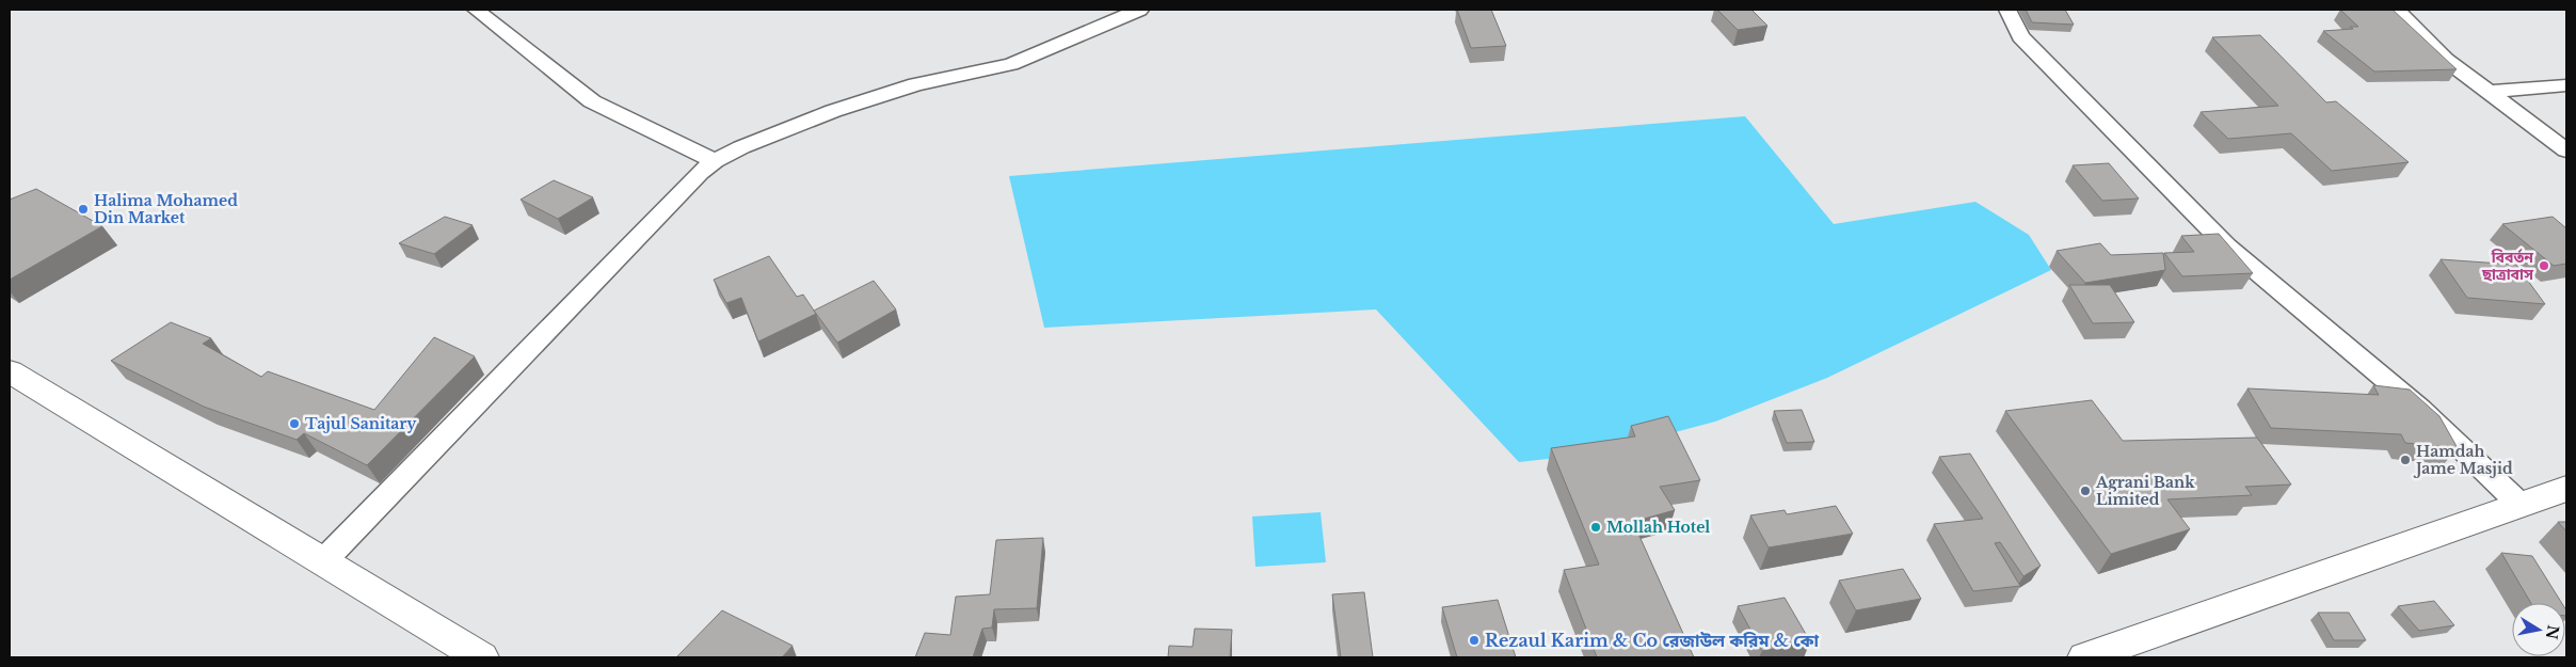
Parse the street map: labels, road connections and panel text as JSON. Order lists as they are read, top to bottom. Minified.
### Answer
{"places":["Halima Mohamed Din Market","বিবর্তন ছাত্রাবাস","Tajul Sanitary","Hamdah Jame Masjid","Agrani Bank Limited","Mollah Hotel","Rezaul Karim & Co রেজাউল করিম & কো"],"north":"right"}
